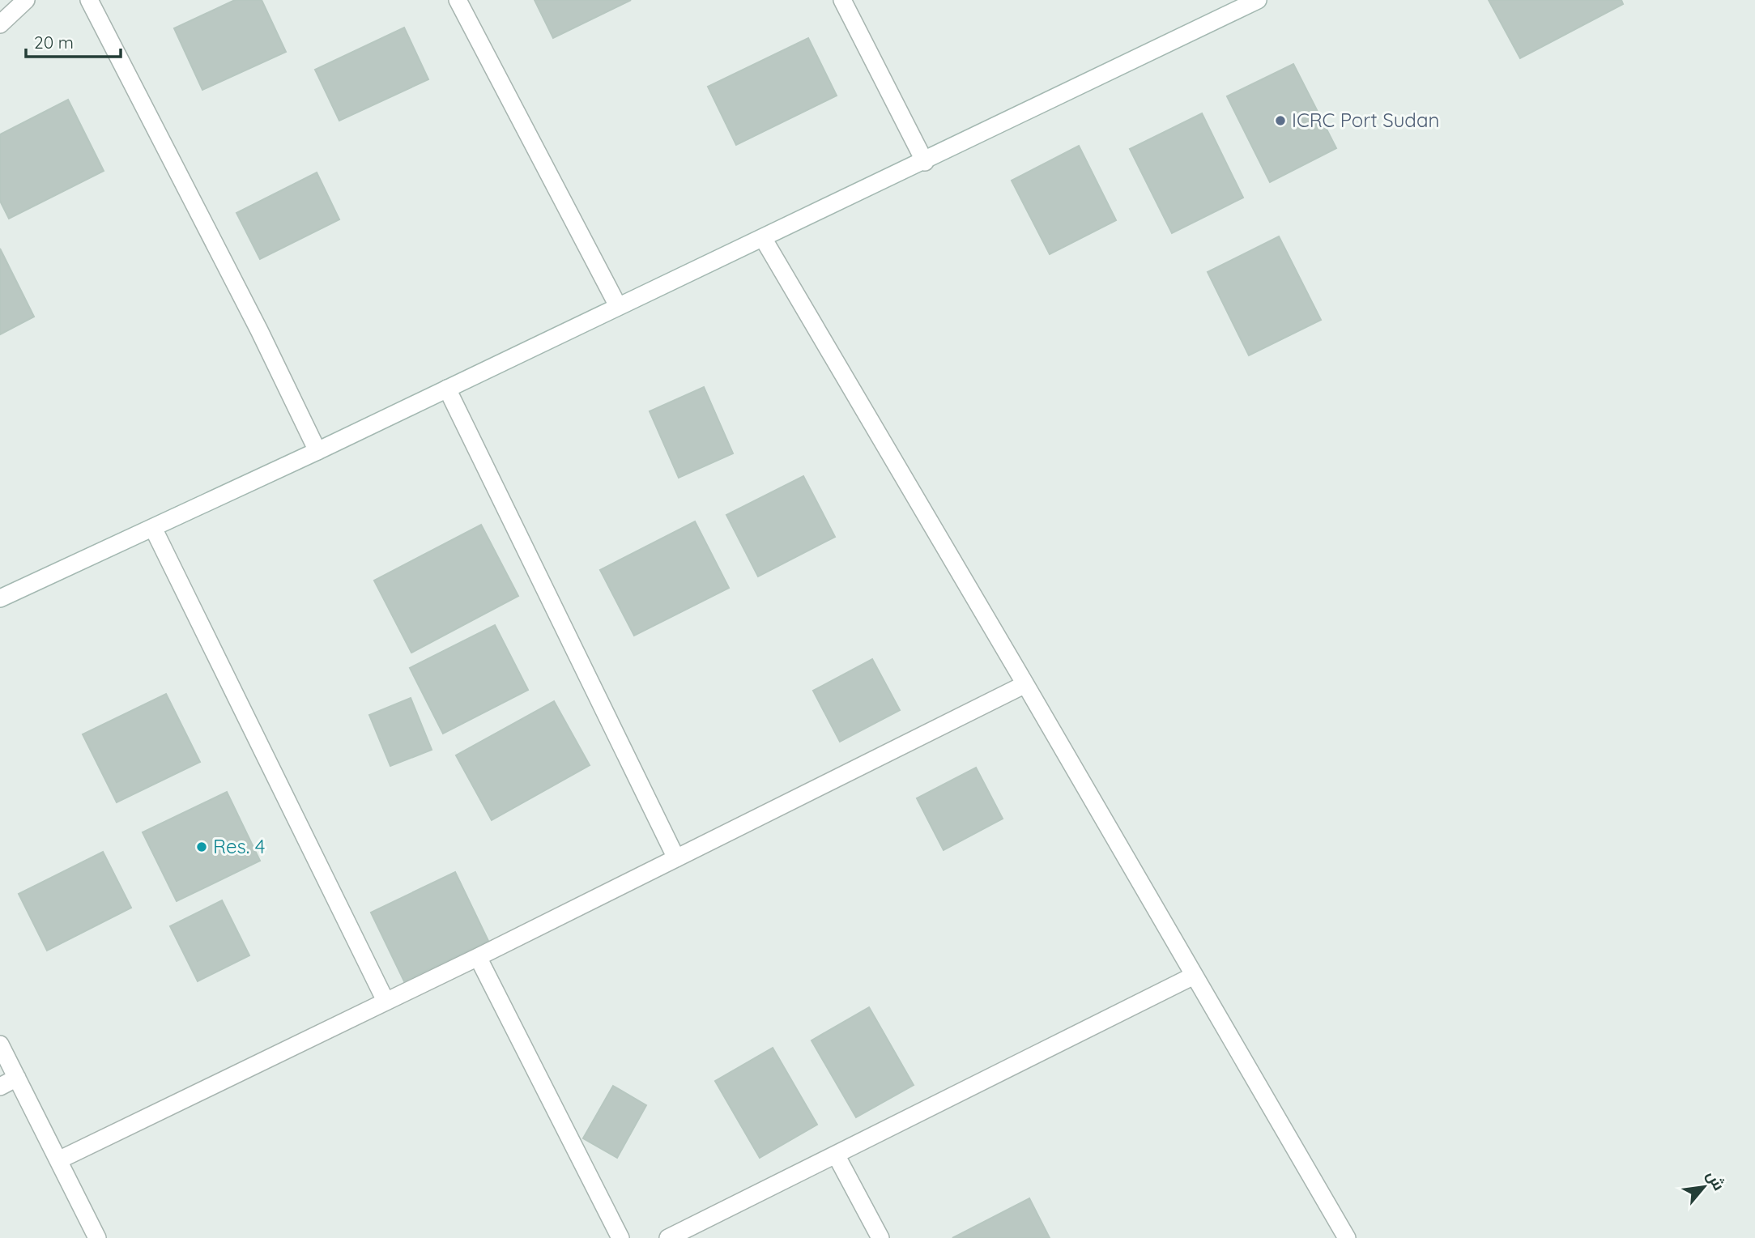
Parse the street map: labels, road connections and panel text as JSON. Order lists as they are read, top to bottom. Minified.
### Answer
{"places":["ICRC Port Sudan","Res. 4"],"scale_bar":"20 m","north":"top right"}
